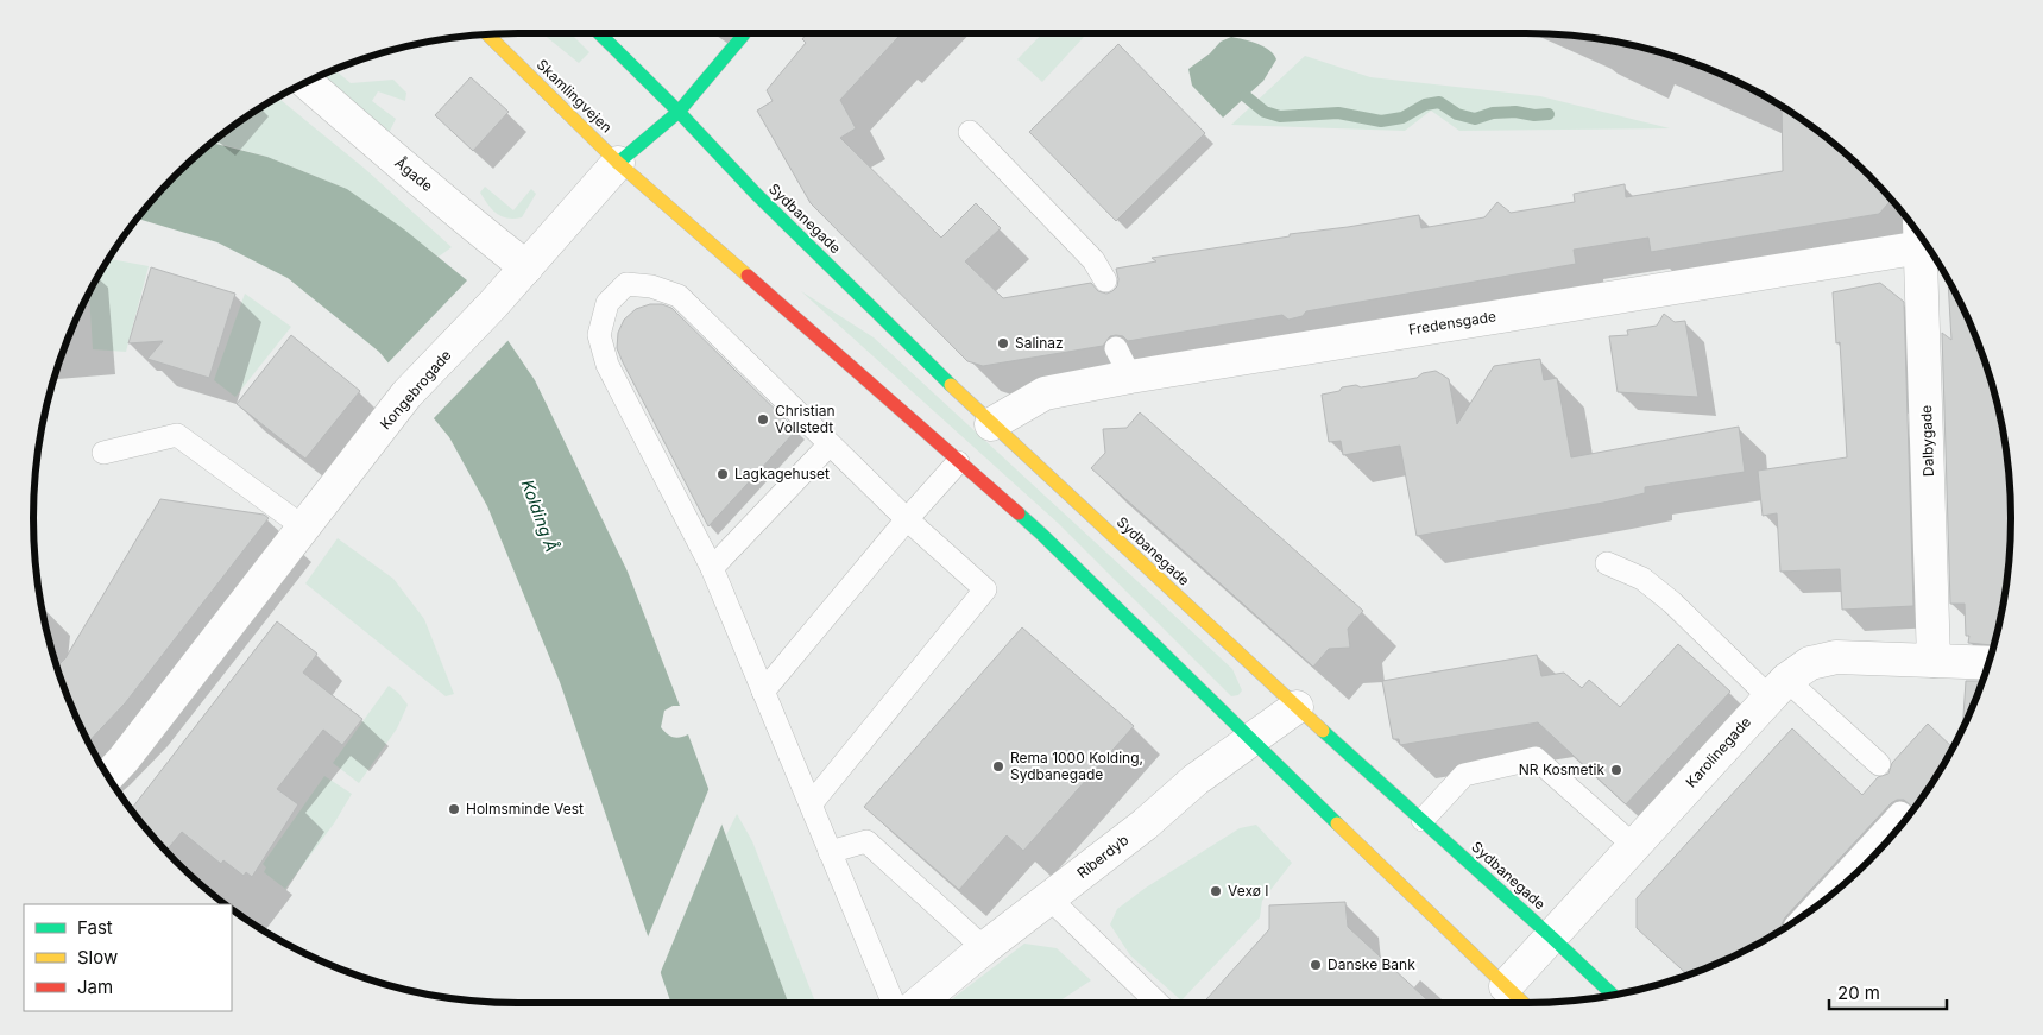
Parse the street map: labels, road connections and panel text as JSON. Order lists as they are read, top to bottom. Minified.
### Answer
{"streets":{"main road":["Skamlingvejen","Sydbanegade","Kongebrogade"],"street":["Ågade","Fredensgade","Dalbygade","Karolinegade","Riberdyb"]},"crossings":[["Skamlingvejen","Kongebrogade"],["Ågade","Kongebrogade"],["Sydbanegade","Fredensgade"],["Sydbanegade","Kongebrogade"],["Sydbanegade","Karolinegade"],["Sydbanegade","Riberdyb"],["Dalbygade","Karolinegade"]],"water":["Kolding Å"],"places":["Salinaz","Christian Vollstedt","Lagkagehuset","Rema 1000 Kolding, Sydbanegade","NR Kosmetik","Holmsminde Vest","Vexø I","Danske Bank"],"legend":["Fast","Slow","Jam"],"scale_bar":"20 m"}
